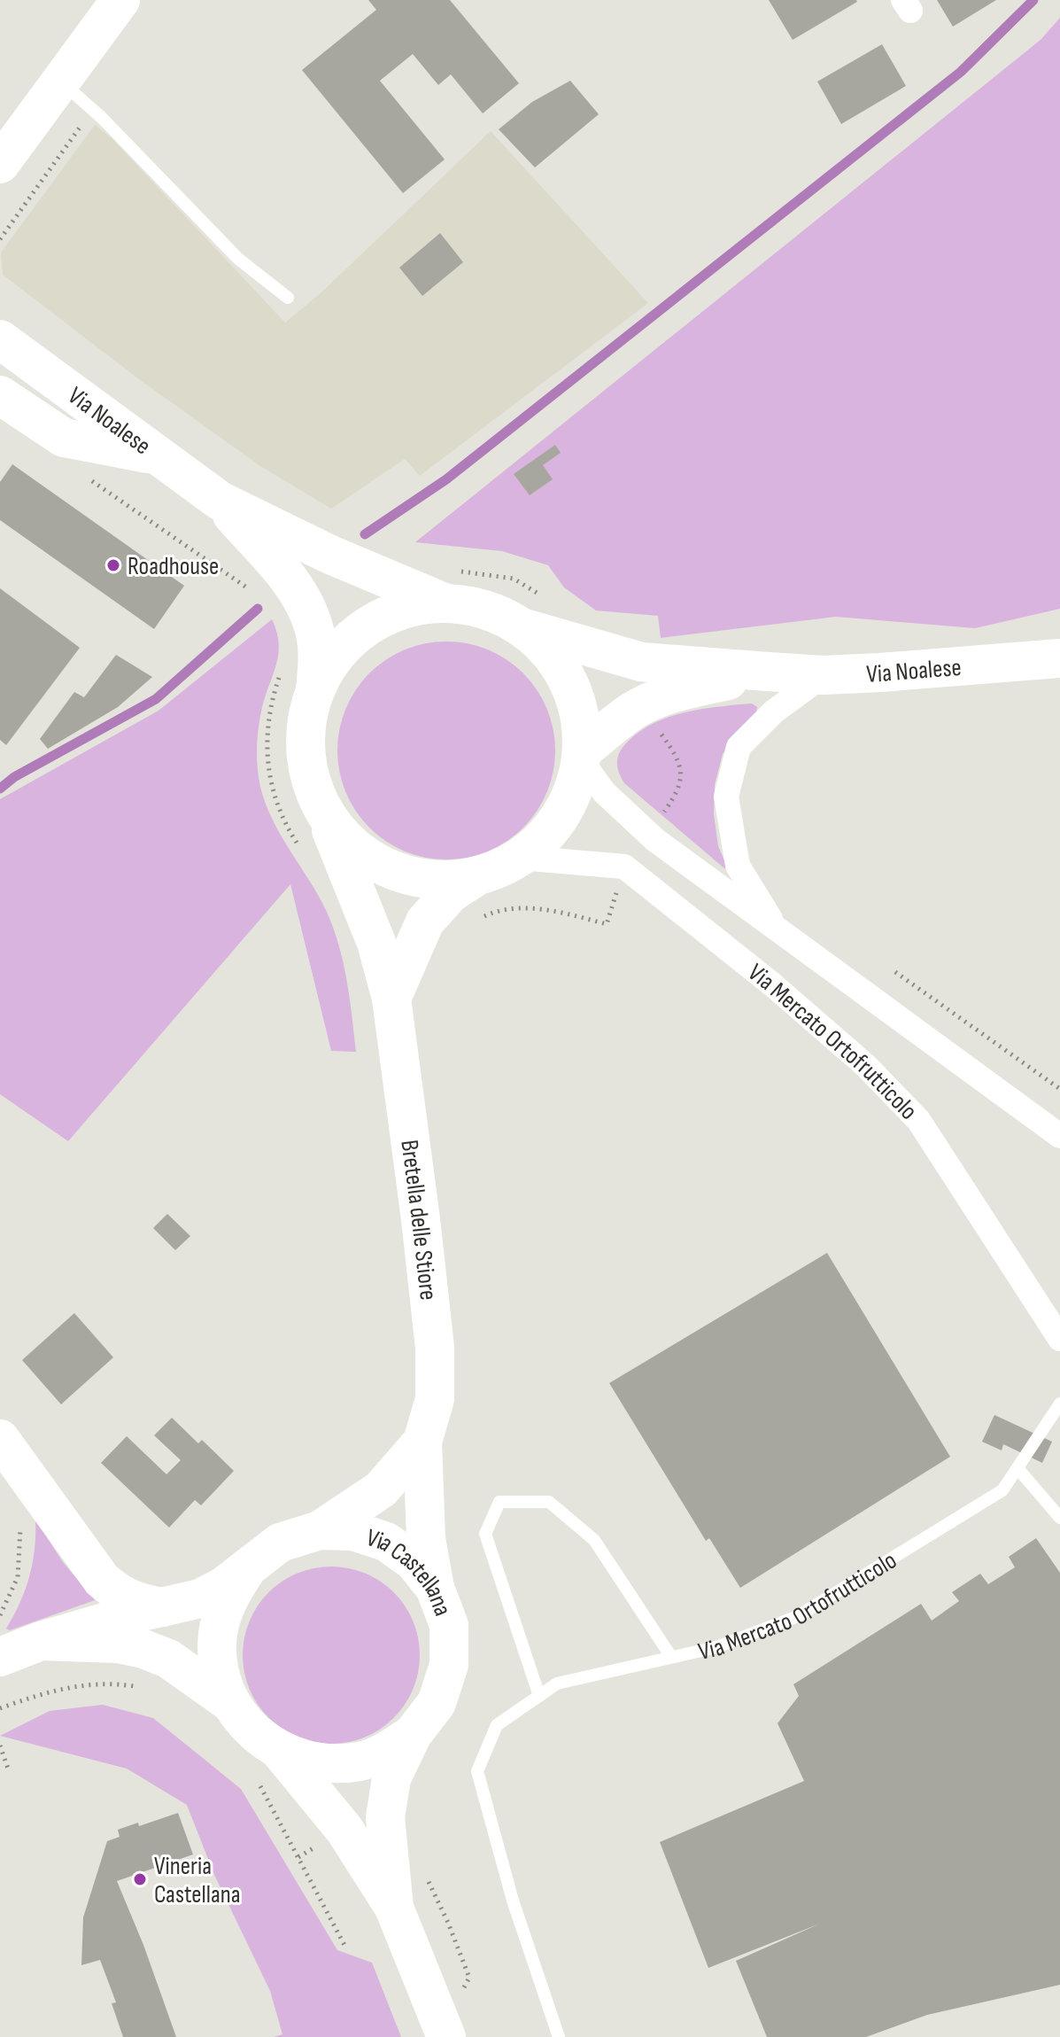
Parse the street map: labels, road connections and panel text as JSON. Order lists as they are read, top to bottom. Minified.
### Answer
{"streets":{"main road":["Via Noalese","Bretella delle Stiore","Via Castellana"],"street":["Via Mercato Ortofrutticolo"]},"crossings":[["Via Noalese","Via Mercato Ortofrutticolo"],["Via Noalese","Bretella delle Stiore"],["Bretella delle Stiore","Via Castellana"]],"places":["Roadhouse","Vineria Castellana"]}
